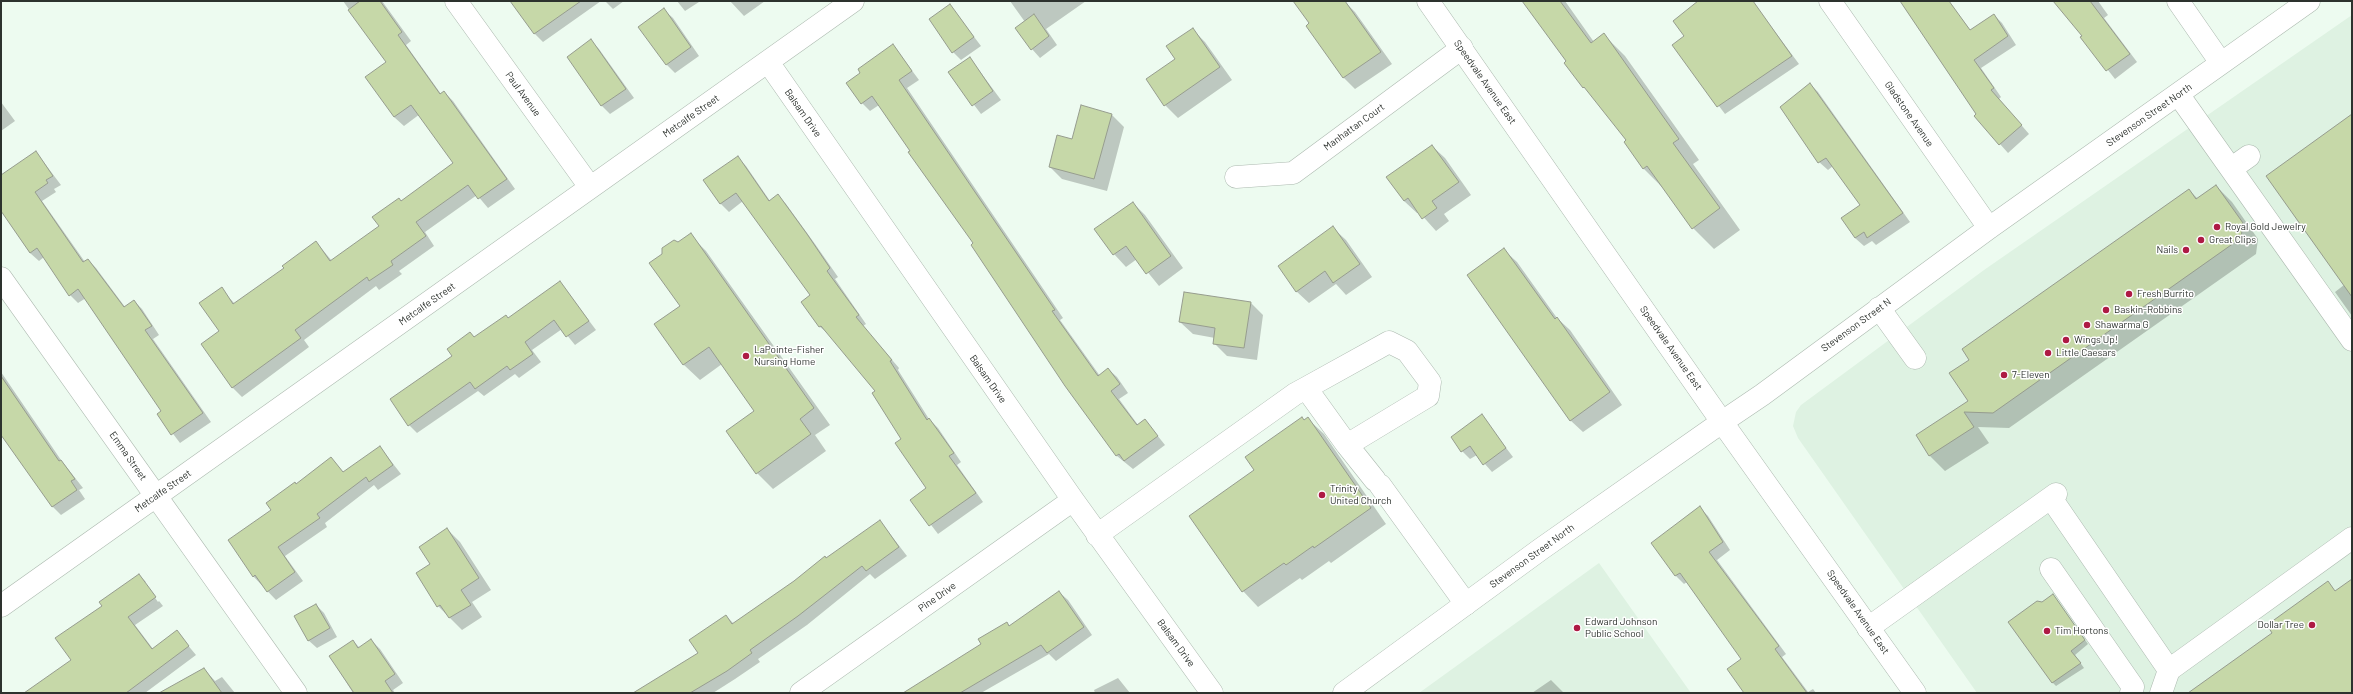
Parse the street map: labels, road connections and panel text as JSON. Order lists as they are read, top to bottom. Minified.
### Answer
{"streets":{"street":["Speedvale Avenue East","Paul Avenue","Balsam Drive","Gladstone Avenue","Stevenson Street North","Metcalfe Street","Manhattan Court","Stevenson Street N","Emma Street","Pine Drive"]},"crossings":[["Speedvale Avenue East","Stevenson Street North"],["Speedvale Avenue East","Manhattan Court"],["Speedvale Avenue East","Stevenson Street N"],["Paul Avenue","Metcalfe Street"],["Balsam Drive","Metcalfe Street"],["Balsam Drive","Pine Drive"],["Gladstone Avenue","Stevenson Street North"],["Gladstone Avenue","Stevenson Street N"],["Stevenson Street North","Stevenson Street N"],["Metcalfe Street","Emma Street"]],"places":["Royal Gold Jewelry","Great Clips","Nails","Fresh Burrito","Baskin-Robbins","Shawarma G","Wings Up!","Little Caesars","LaPointe-Fisher Nursing Home","7-Eleven","Trinity United Church","Dollar Tree","Edward Johnson Public School","Tim Hortons"]}
